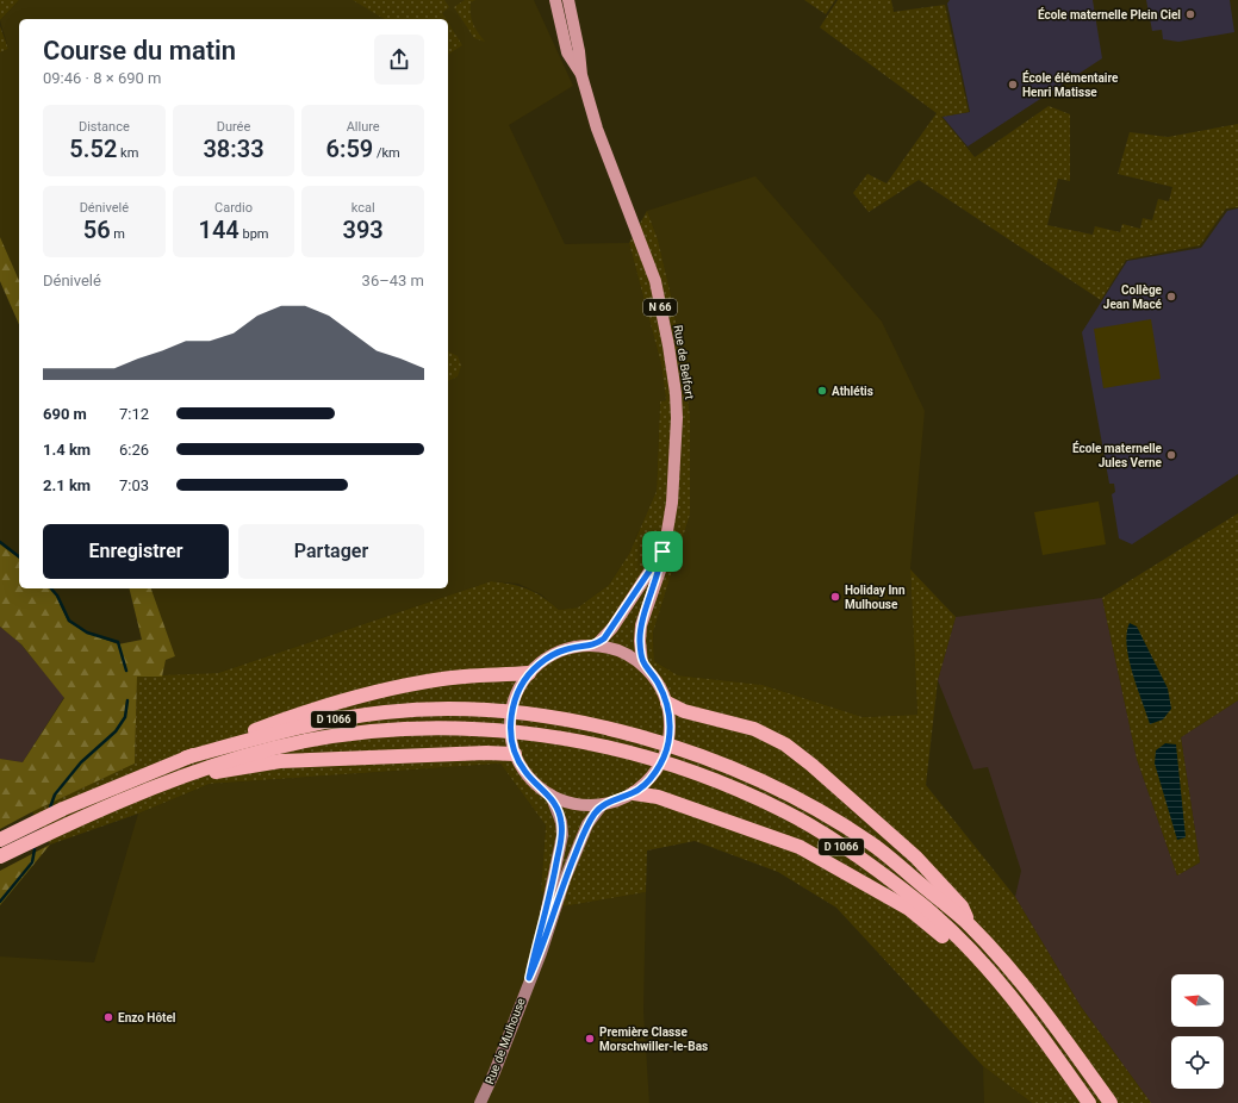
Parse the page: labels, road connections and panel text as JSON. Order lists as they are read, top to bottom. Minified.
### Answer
{"streets":{"highway":["D 1066"],"main road":["N 66","Rue de Belfort","Rue de Mulhouse"]},"crossings":[["Rue de Belfort","Rue de Mulhouse"]],"places":["École maternelle Plein Ciel","École élémentaire Henri Matisse","Collège Jean Macé","Athlétis","École maternelle Jules Verne","Holiday Inn Mulhouse","Enzo Hôtel","Première Classe Morschwiller-le-Bas"],"north":"left","page":{"heading":["Course du matin","09:46 · 8 × 690 m"],"stats":[["Distance","5.52 km"],["Durée","38:33"],["Allure","6:59 /km"],["Dénivelé","56 m"],["Cardio","144 bpm"],["kcal","393"]],"chart":["Dénivelé","36–43 m"],"list":[{"name":"690 m","note":"7:12"},{"name":"1.4 km","note":"6:26"},{"name":"2.1 km","note":"7:03"}],"buttons":["Enregistrer","Partager"]}}
